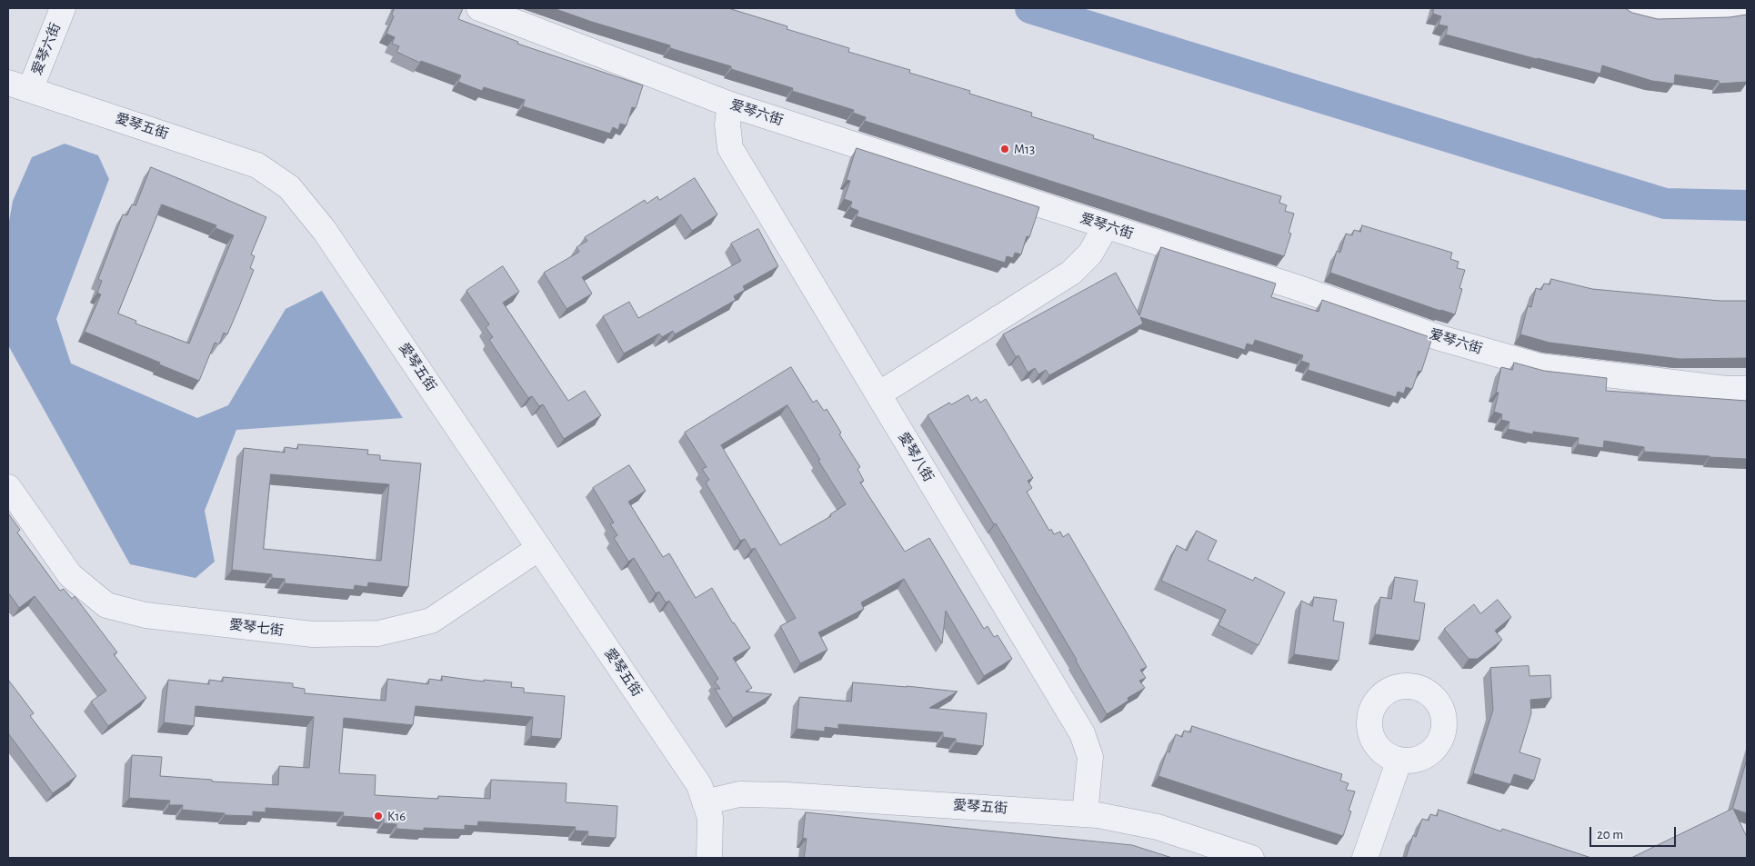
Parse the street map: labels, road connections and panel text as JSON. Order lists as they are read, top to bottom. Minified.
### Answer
{"streets":{"street":["爱琴六街","愛琴五街","愛琴八街","愛琴七街"]},"crossings":[["爱琴六街","愛琴五街"],["爱琴六街","愛琴八街"],["愛琴五街","愛琴八街"],["愛琴五街","愛琴七街"]],"places":["M13","K16"],"scale_bar":"20 m"}
